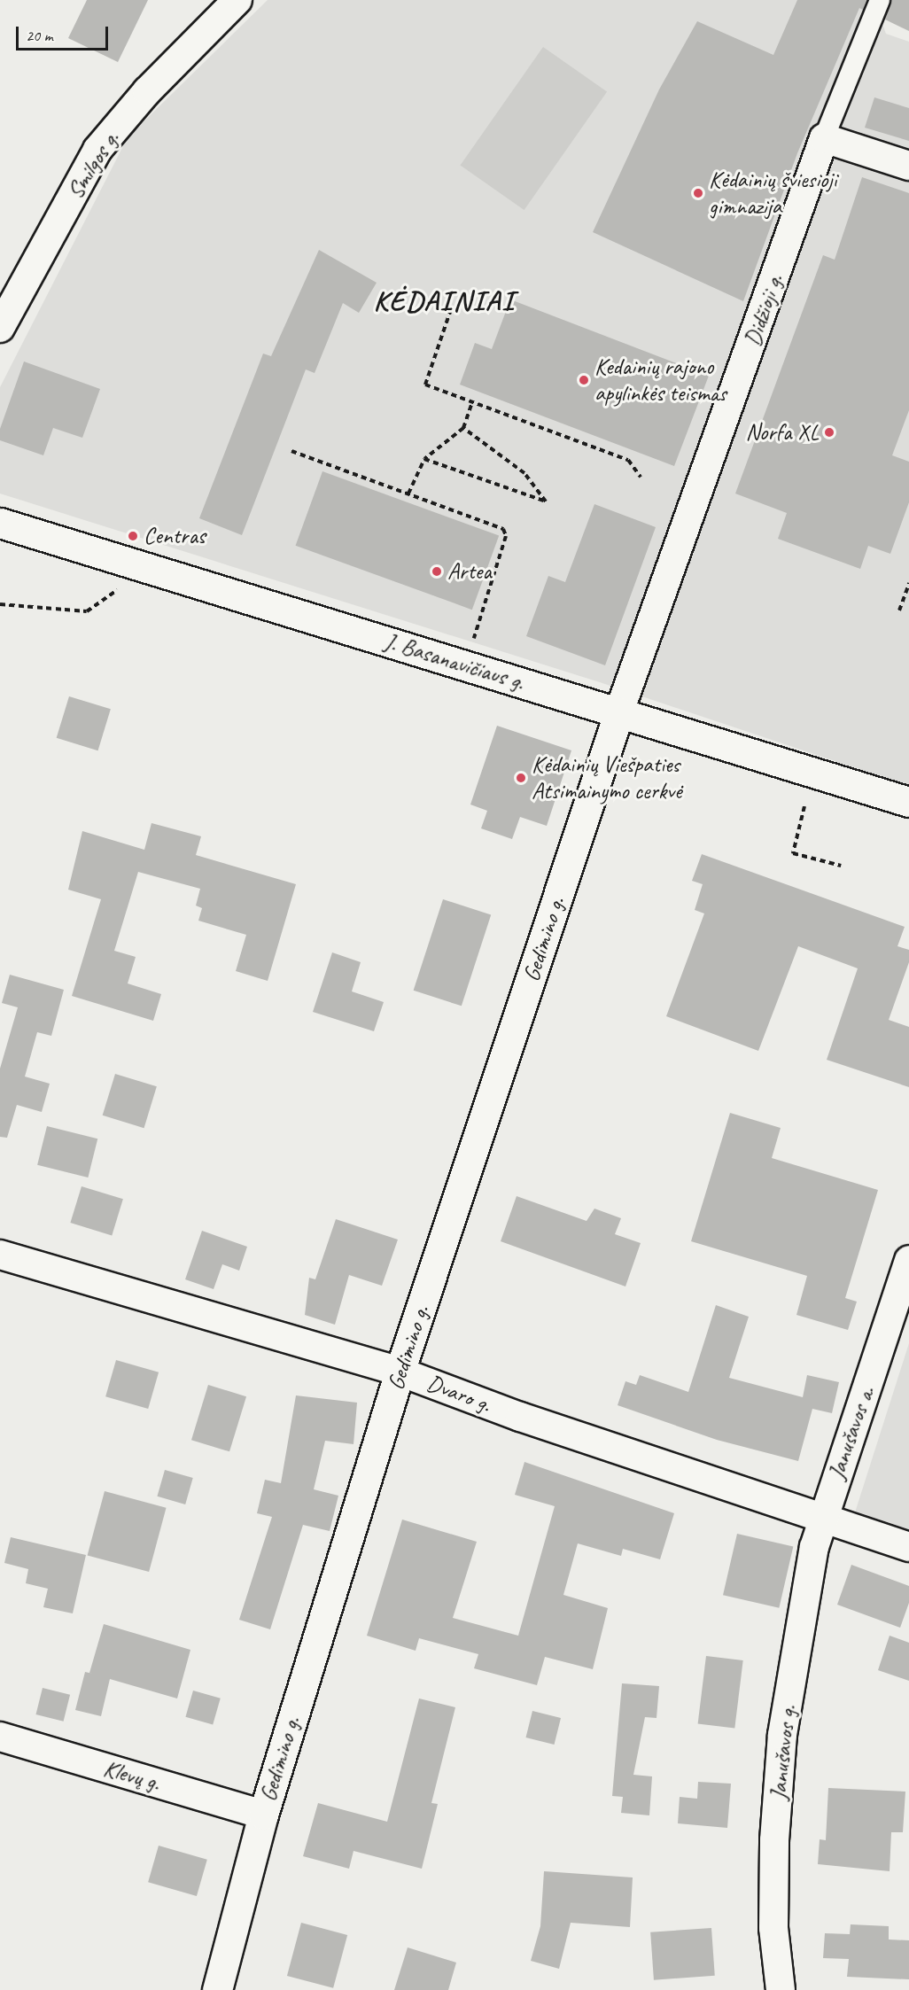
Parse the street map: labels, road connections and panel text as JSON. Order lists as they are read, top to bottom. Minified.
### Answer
{"streets":{"main road":["J. Basanavičiaus g.","Gedimino g."],"street":["Smilgos g.","Didžioji g.","Dvaro g.","Janušavos a.","Janušavos g.","Klevų g."]},"crossings":[["Didžioji g.","J. Basanavičiaus g."],["Didžioji g.","Gedimino g."],["J. Basanavičiaus g.","Gedimino g."],["Gedimino g.","Dvaro g."],["Gedimino g.","Klevų g."],["Dvaro g.","Janušavos a."],["Dvaro g.","Janušavos g."],["Janušavos a.","Janušavos g."]],"districts":["KĖDAINIAI"],"places":["Kėdainių šviesioji gimnazija","Kedainių rajono apylinkės teismas","Norfa XL","Centras","Artea","Kėdainių Viešpaties Atsimainymo cerkvė"],"scale_bar":"20 m"}
